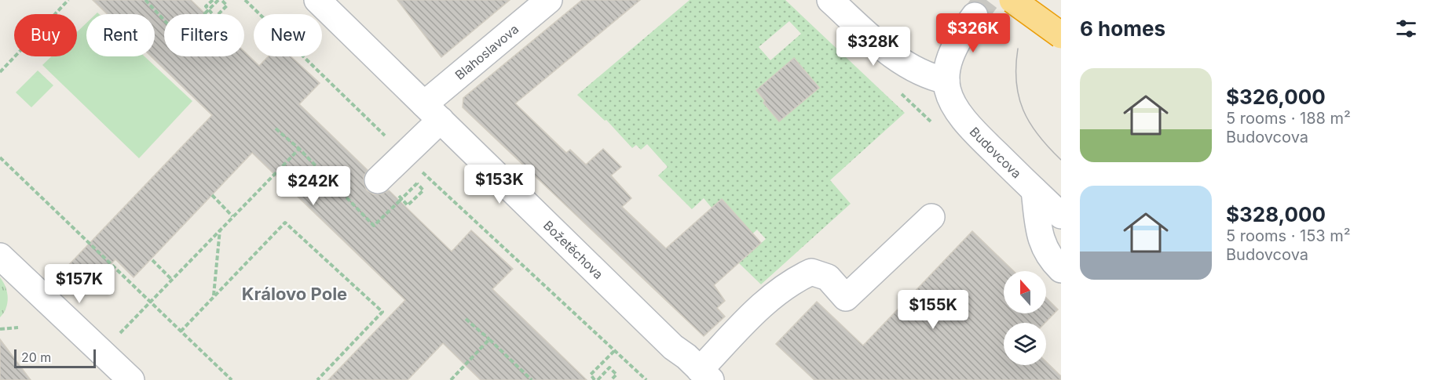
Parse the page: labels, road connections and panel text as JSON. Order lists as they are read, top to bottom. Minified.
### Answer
{"streets":{"street":["Blahoslavova","Budovcova","Božetěchova"]},"crossings":[["Blahoslavova","Božetěchova"]],"districts":["Královo Pole"],"scale_bar":"20 m","north":"top","page":{"heading":"6 homes","price":["$326K","$328K","$153K","$242K","$157K","$155K"],"chip":["Buy","Rent","Filters","New"],"list":[{"name":"$326,000","note":"5 rooms · 188 m² · Budovcova"},{"name":"$328,000","note":"5 rooms · 153 m² · Budovcova"}],"scale":"20 m"}}
